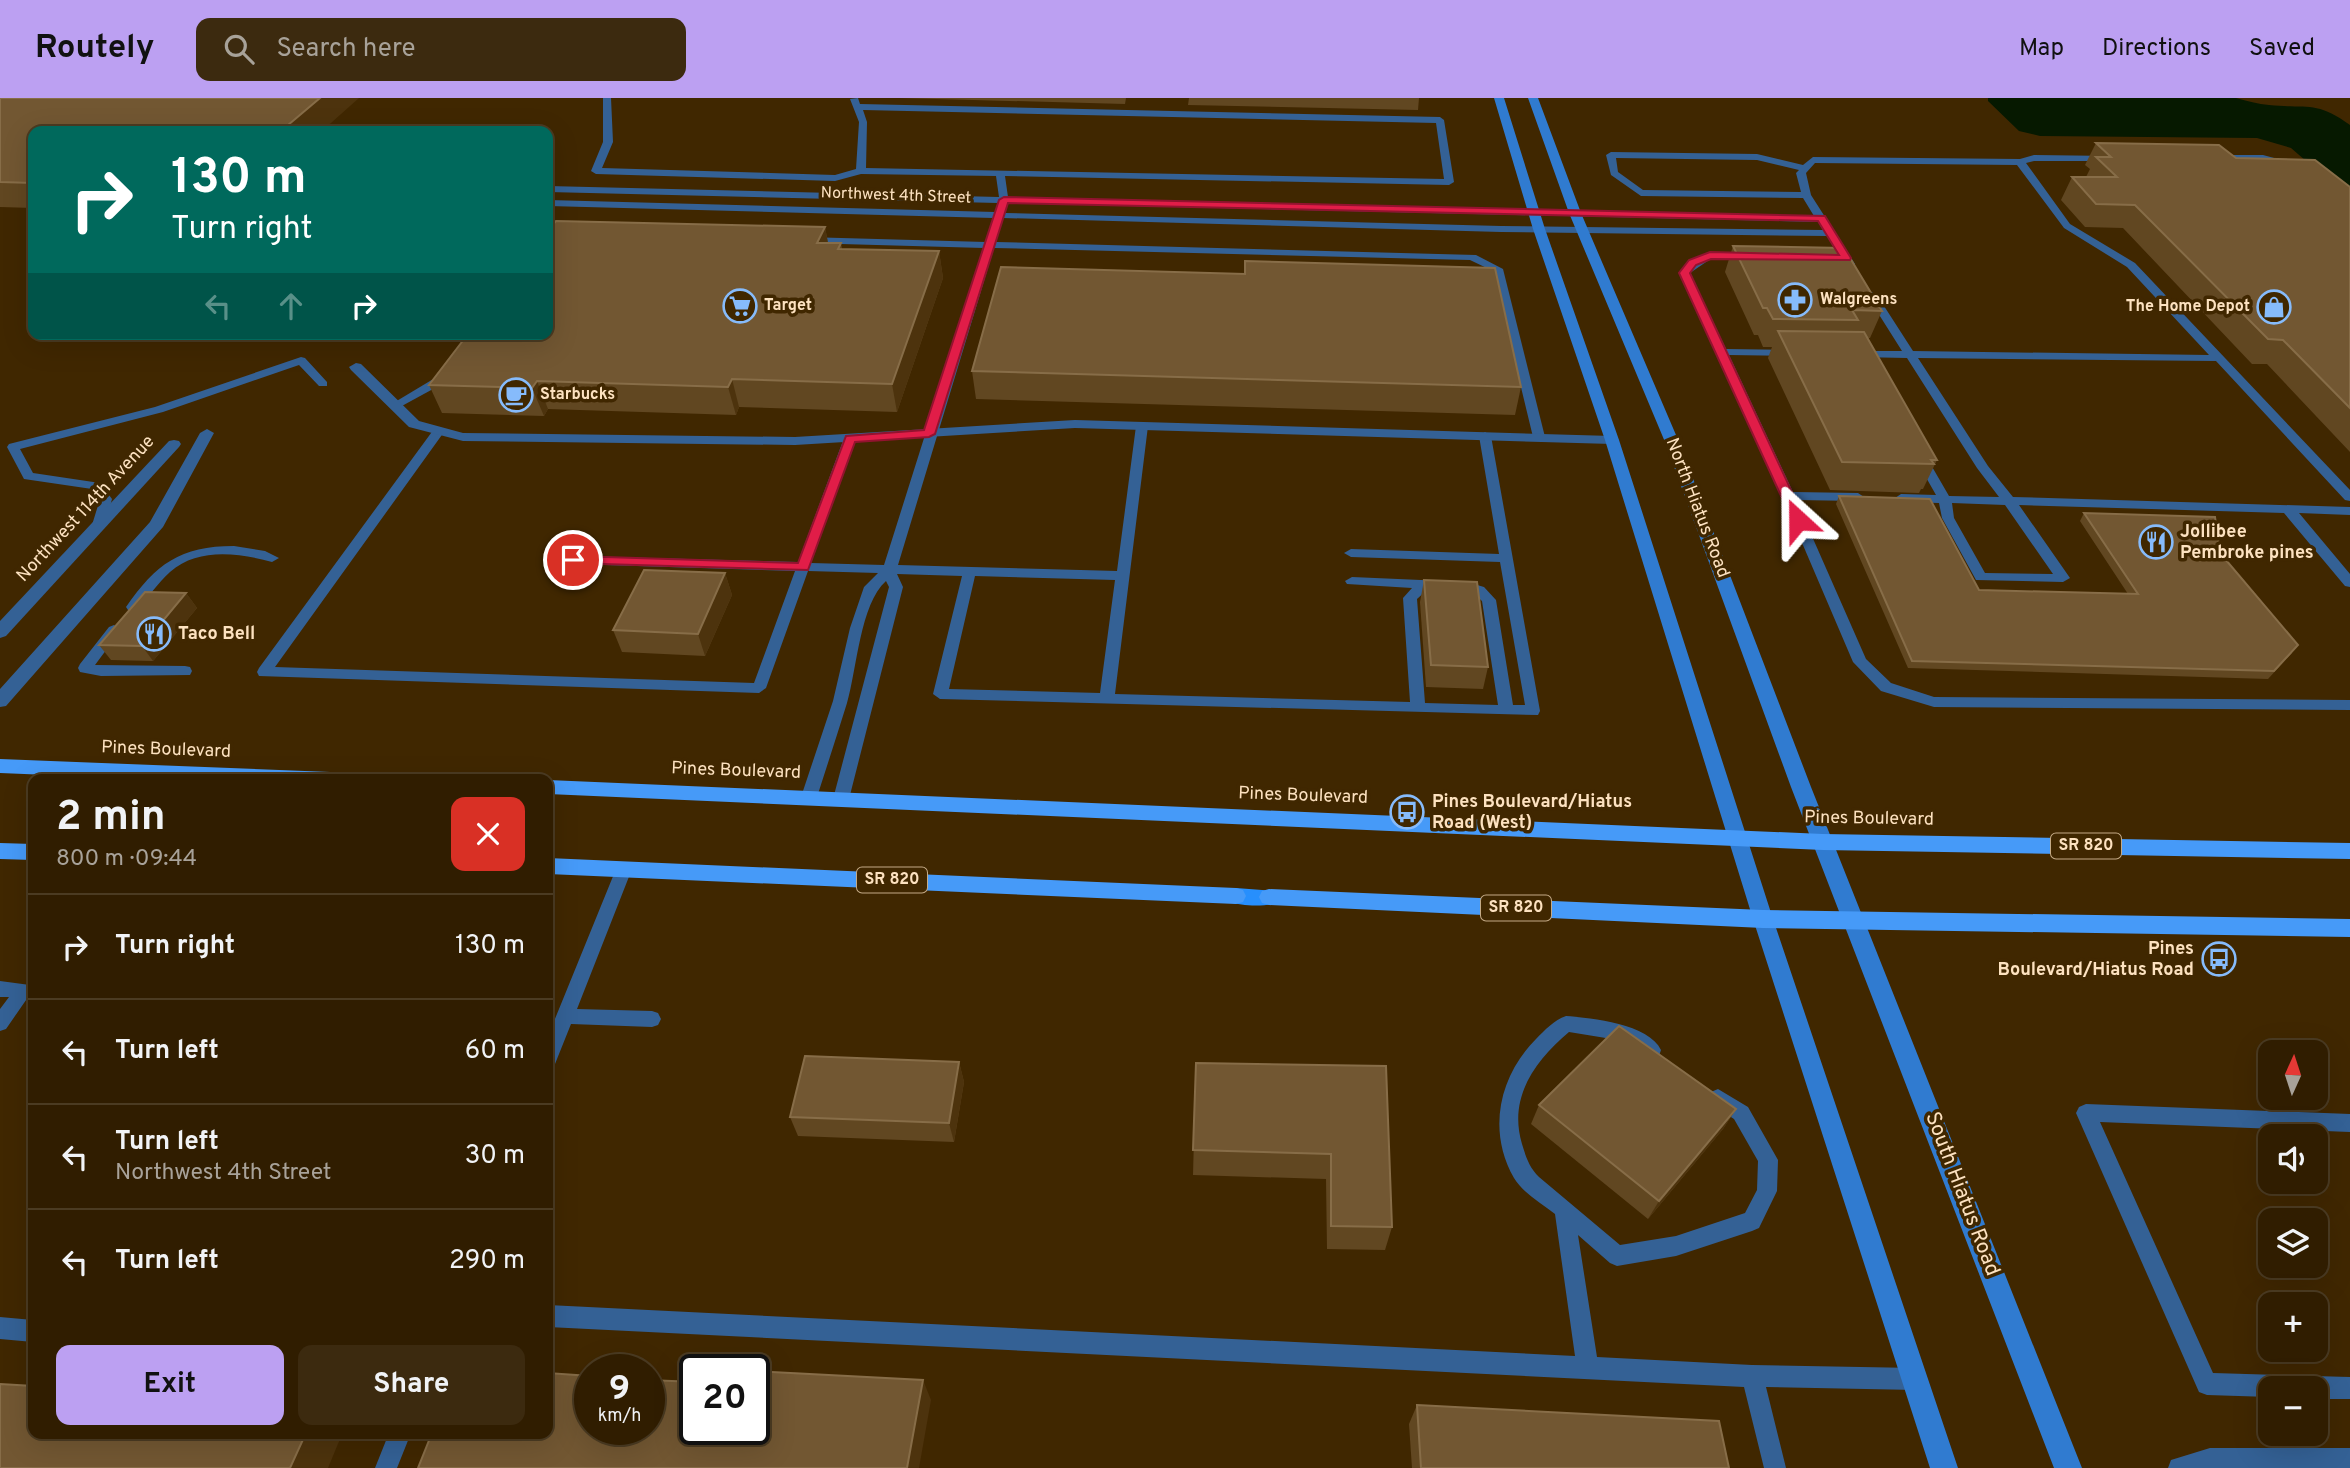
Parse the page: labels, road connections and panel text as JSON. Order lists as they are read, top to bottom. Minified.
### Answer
{"streets":{"highway":["Pines Boulevard","SR 820"],"main road":["North Hiatus Road","South Hiatus Road"],"street":["Northwest 114th Avenue"],"lane":["Northwest 4th Street"]},"crossings":[["Northwest 4th Street","North Hiatus Road"],["North Hiatus Road","Pines Boulevard"],["North Hiatus Road","SR 820"],["North Hiatus Road","South Hiatus Road"],["SR 820","South Hiatus Road"]],"places":{"pharmacy":["Walgreens"],"supermarket":["Target"],"shop":["The Home Depot"],"cafe":["Starbucks"],"restaurant":["Jollibee Pembroke pines","Taco Bell"],"bus stop":["Pines Boulevard/Hiatus Road (West)","Pines Boulevard/Hiatus Road"]},"north":"top","page":{"header":"Routely","search":"Search here","nav":["Map","Directions","Saved"],"turn":["130 m","Turn right"],"heading":["2 min","800 m · 09:44"],"list":[{"name":"Turn right","value":"130 m"},{"name":"Turn left","value":"60 m"},{"name":"Turn left","note":"Northwest 4th Street","value":"30 m"},{"name":"Turn left","value":"290 m"}],"map_buttons":["+","−"],"buttons":["Exit","Share"],"speed":"9 km/h","limit":"20"}}
